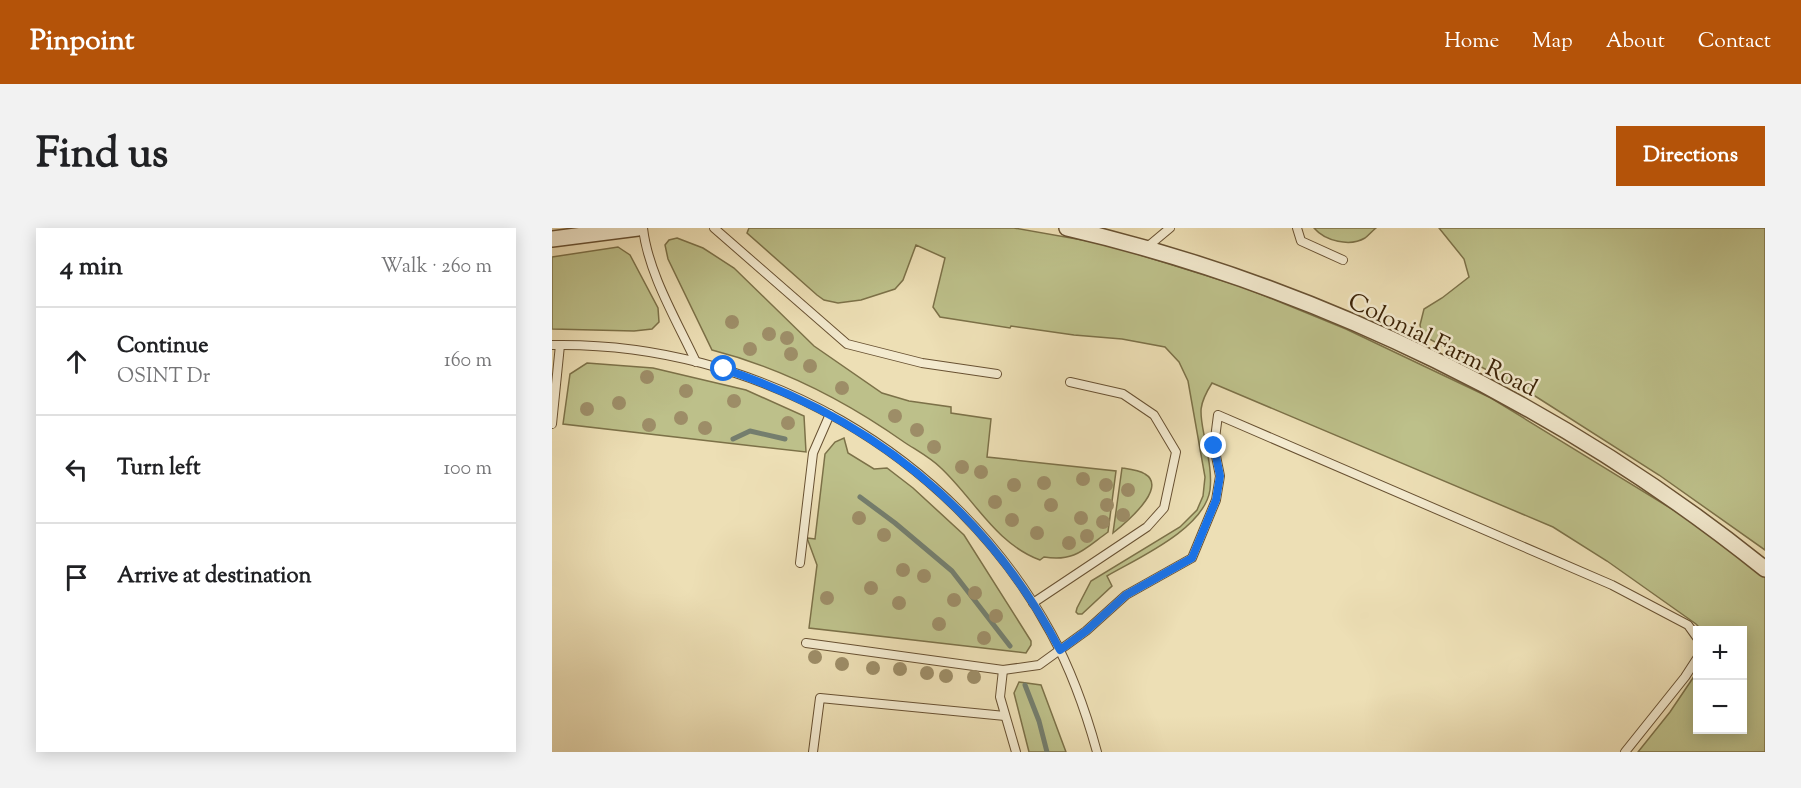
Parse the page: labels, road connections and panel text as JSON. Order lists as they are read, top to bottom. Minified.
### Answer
{"streets":{"street":["Colonial Farm Road"]},"page":{"header":"Pinpoint","nav":["Home","Map","About","Contact"],"title":"Find us","buttons":"Directions","heading":["4 min","Walk · 260 m"],"list":[["Continue","OSINT Dr","160 m"],["Turn left","100 m"],"Arrive at destination"],"map_buttons":["+","−"]}}
